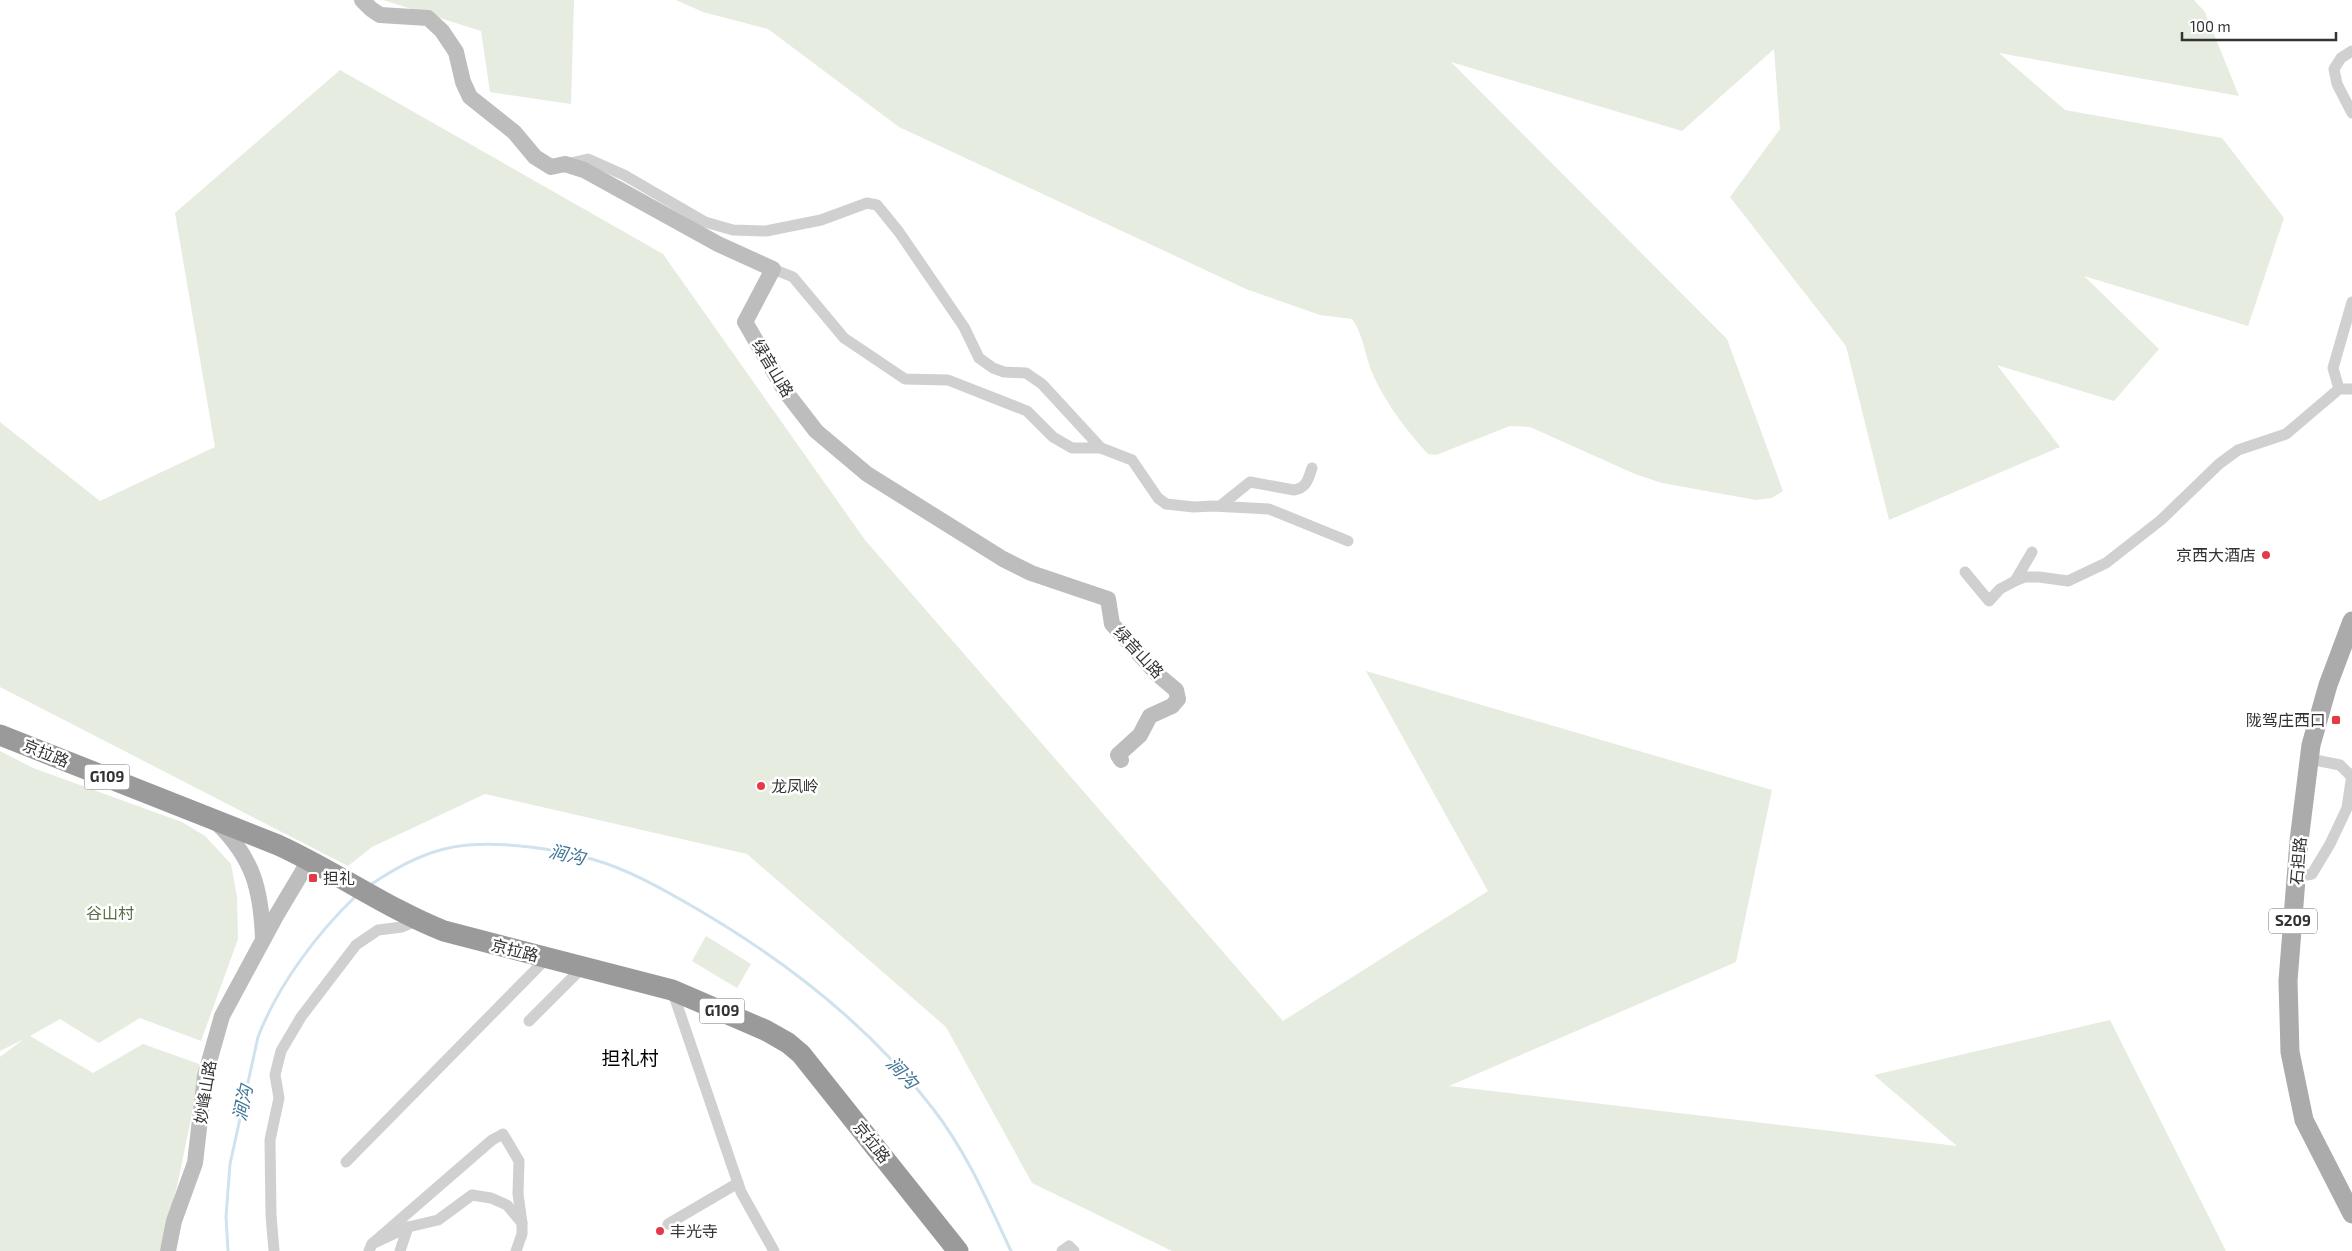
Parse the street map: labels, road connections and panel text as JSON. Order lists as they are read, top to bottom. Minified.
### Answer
{"streets":{"highway":["京拉路","G109"],"main road":["石担路","S209"],"street":["绿音山路","妙峰山路"]},"crossings":[["京拉路","妙峰山路"]],"districts":["担礼村"],"water":["涧沟"],"parks":["谷山村"],"places":{"other":["京西大酒店","龙凤岭","丰光寺"],"transit":["陇驾庄西口","担礼"]},"scale_bar":"100 m"}
